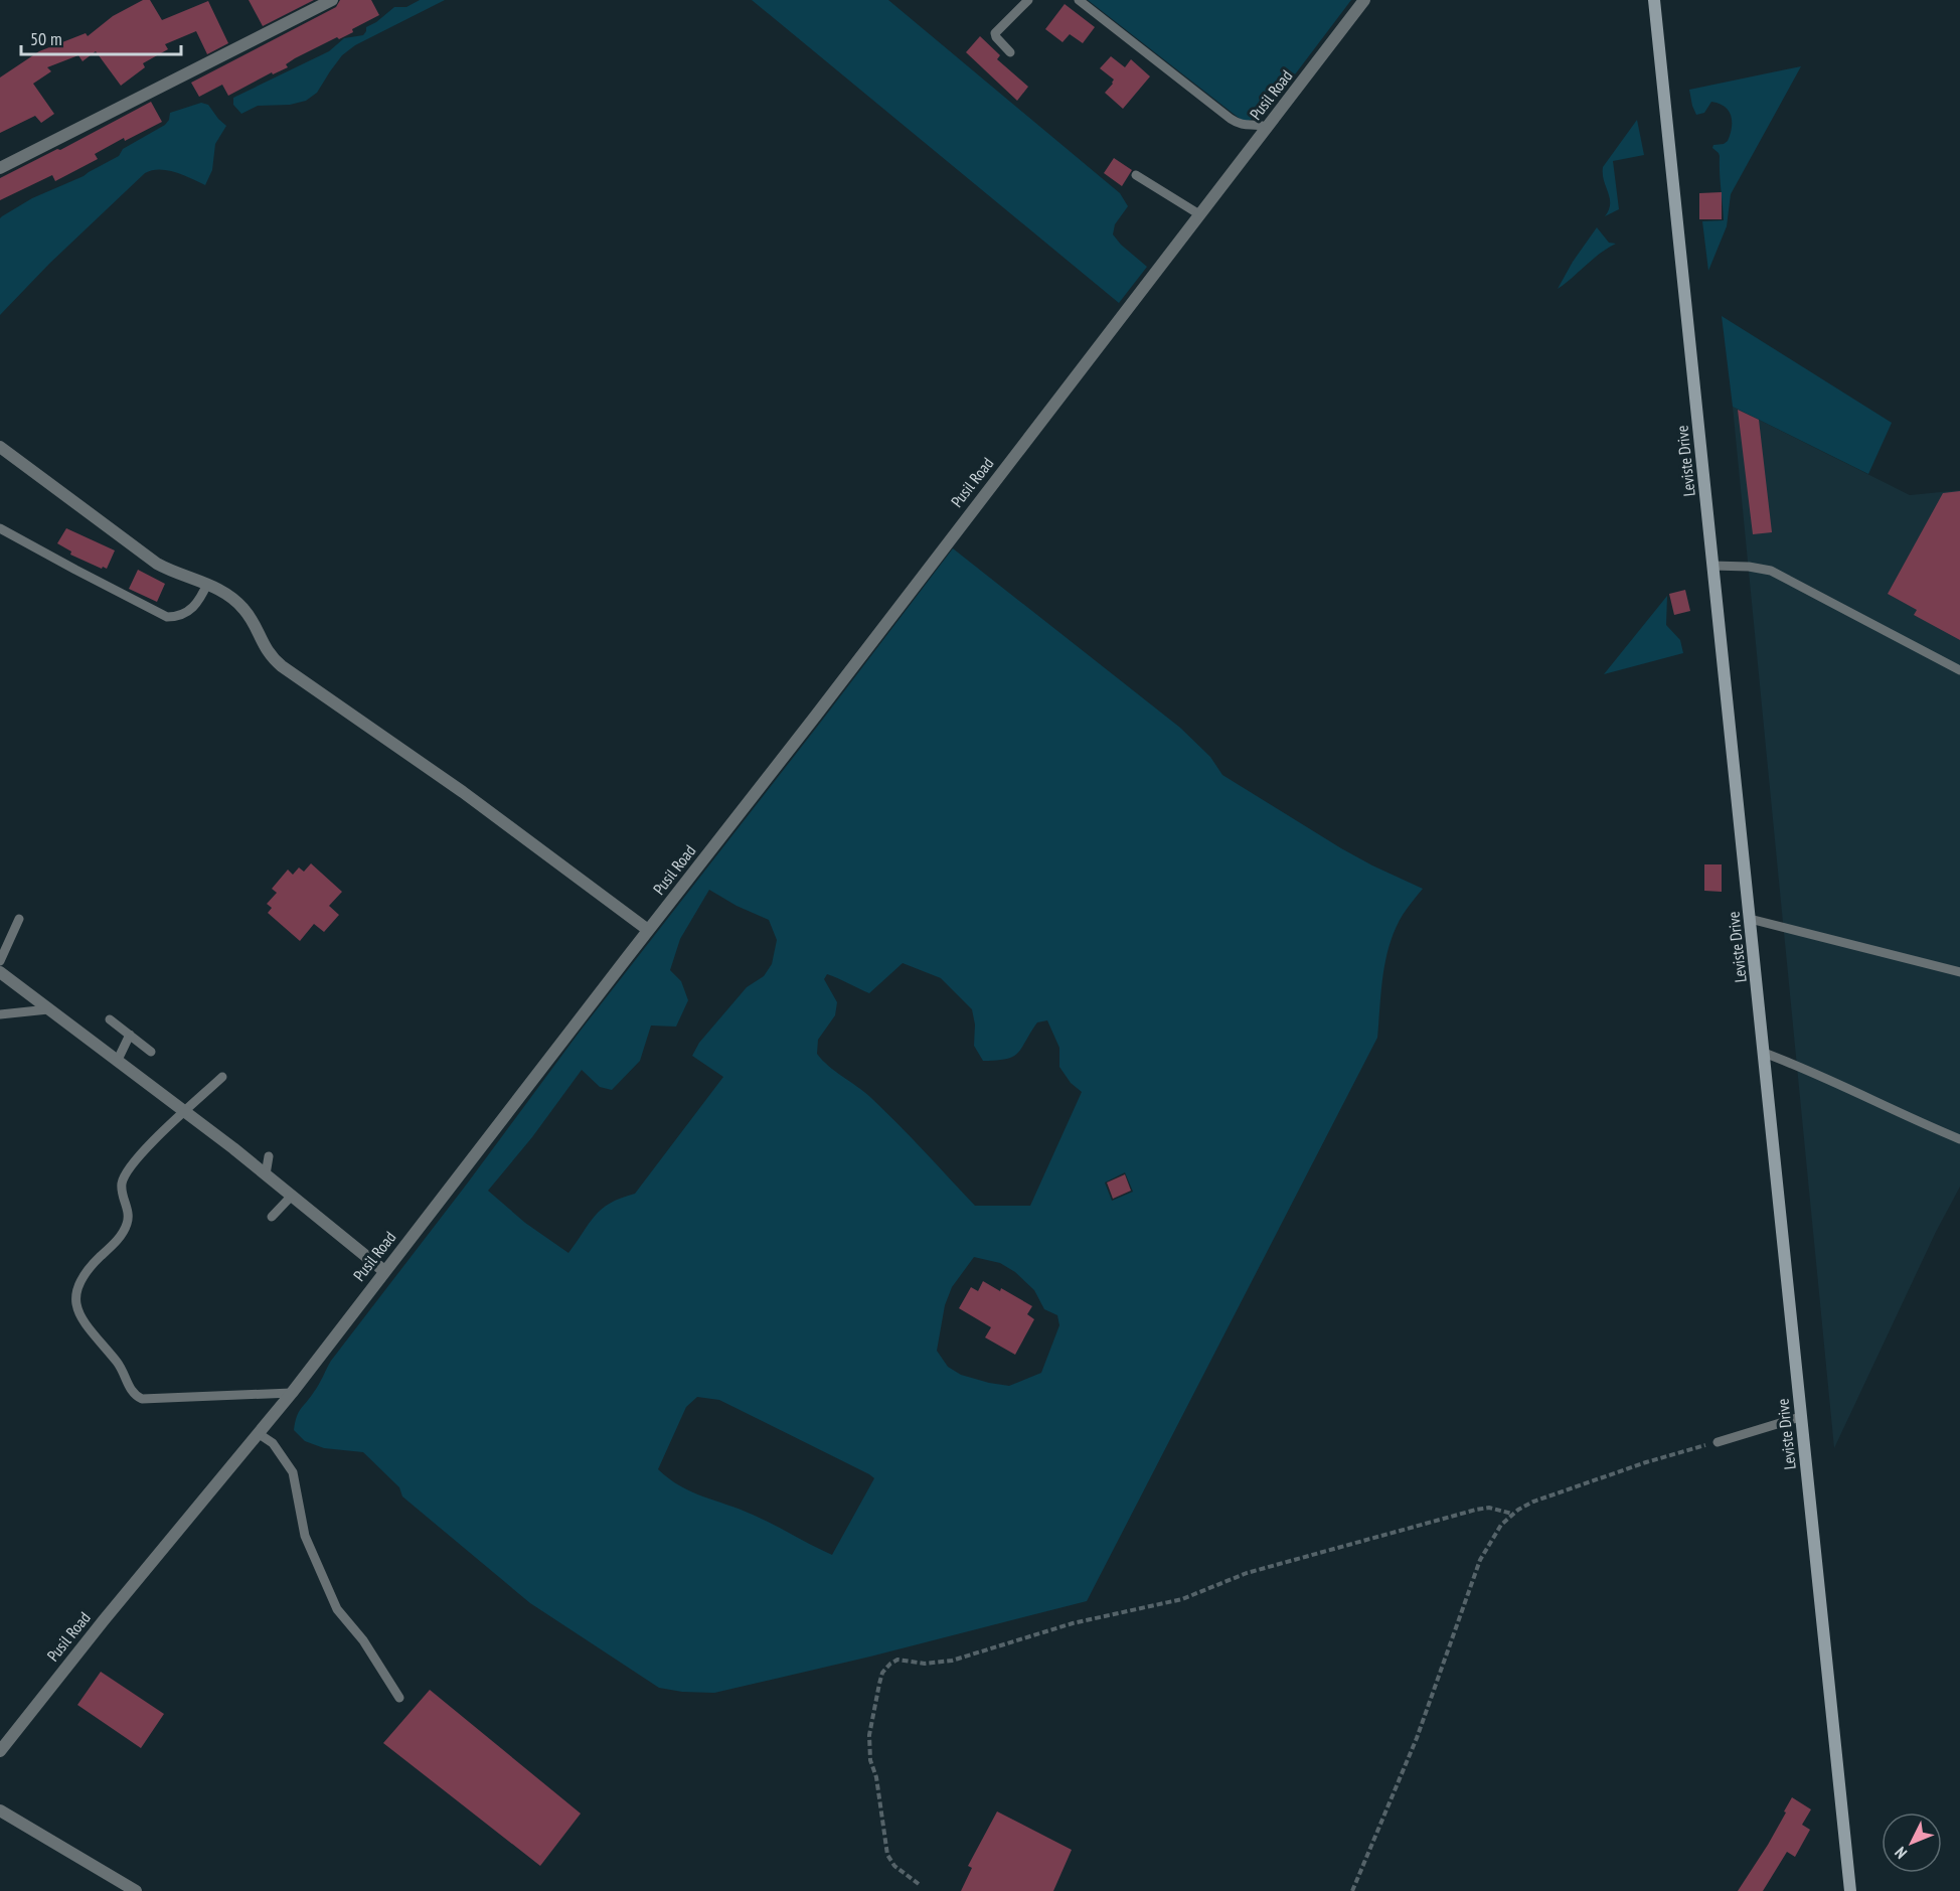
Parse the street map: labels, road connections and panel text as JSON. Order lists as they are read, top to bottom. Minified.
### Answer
{"streets":{"main road":["Leviste Drive"],"street":["Pusil Road"]},"scale_bar":"50 m","north":"bottom left"}
